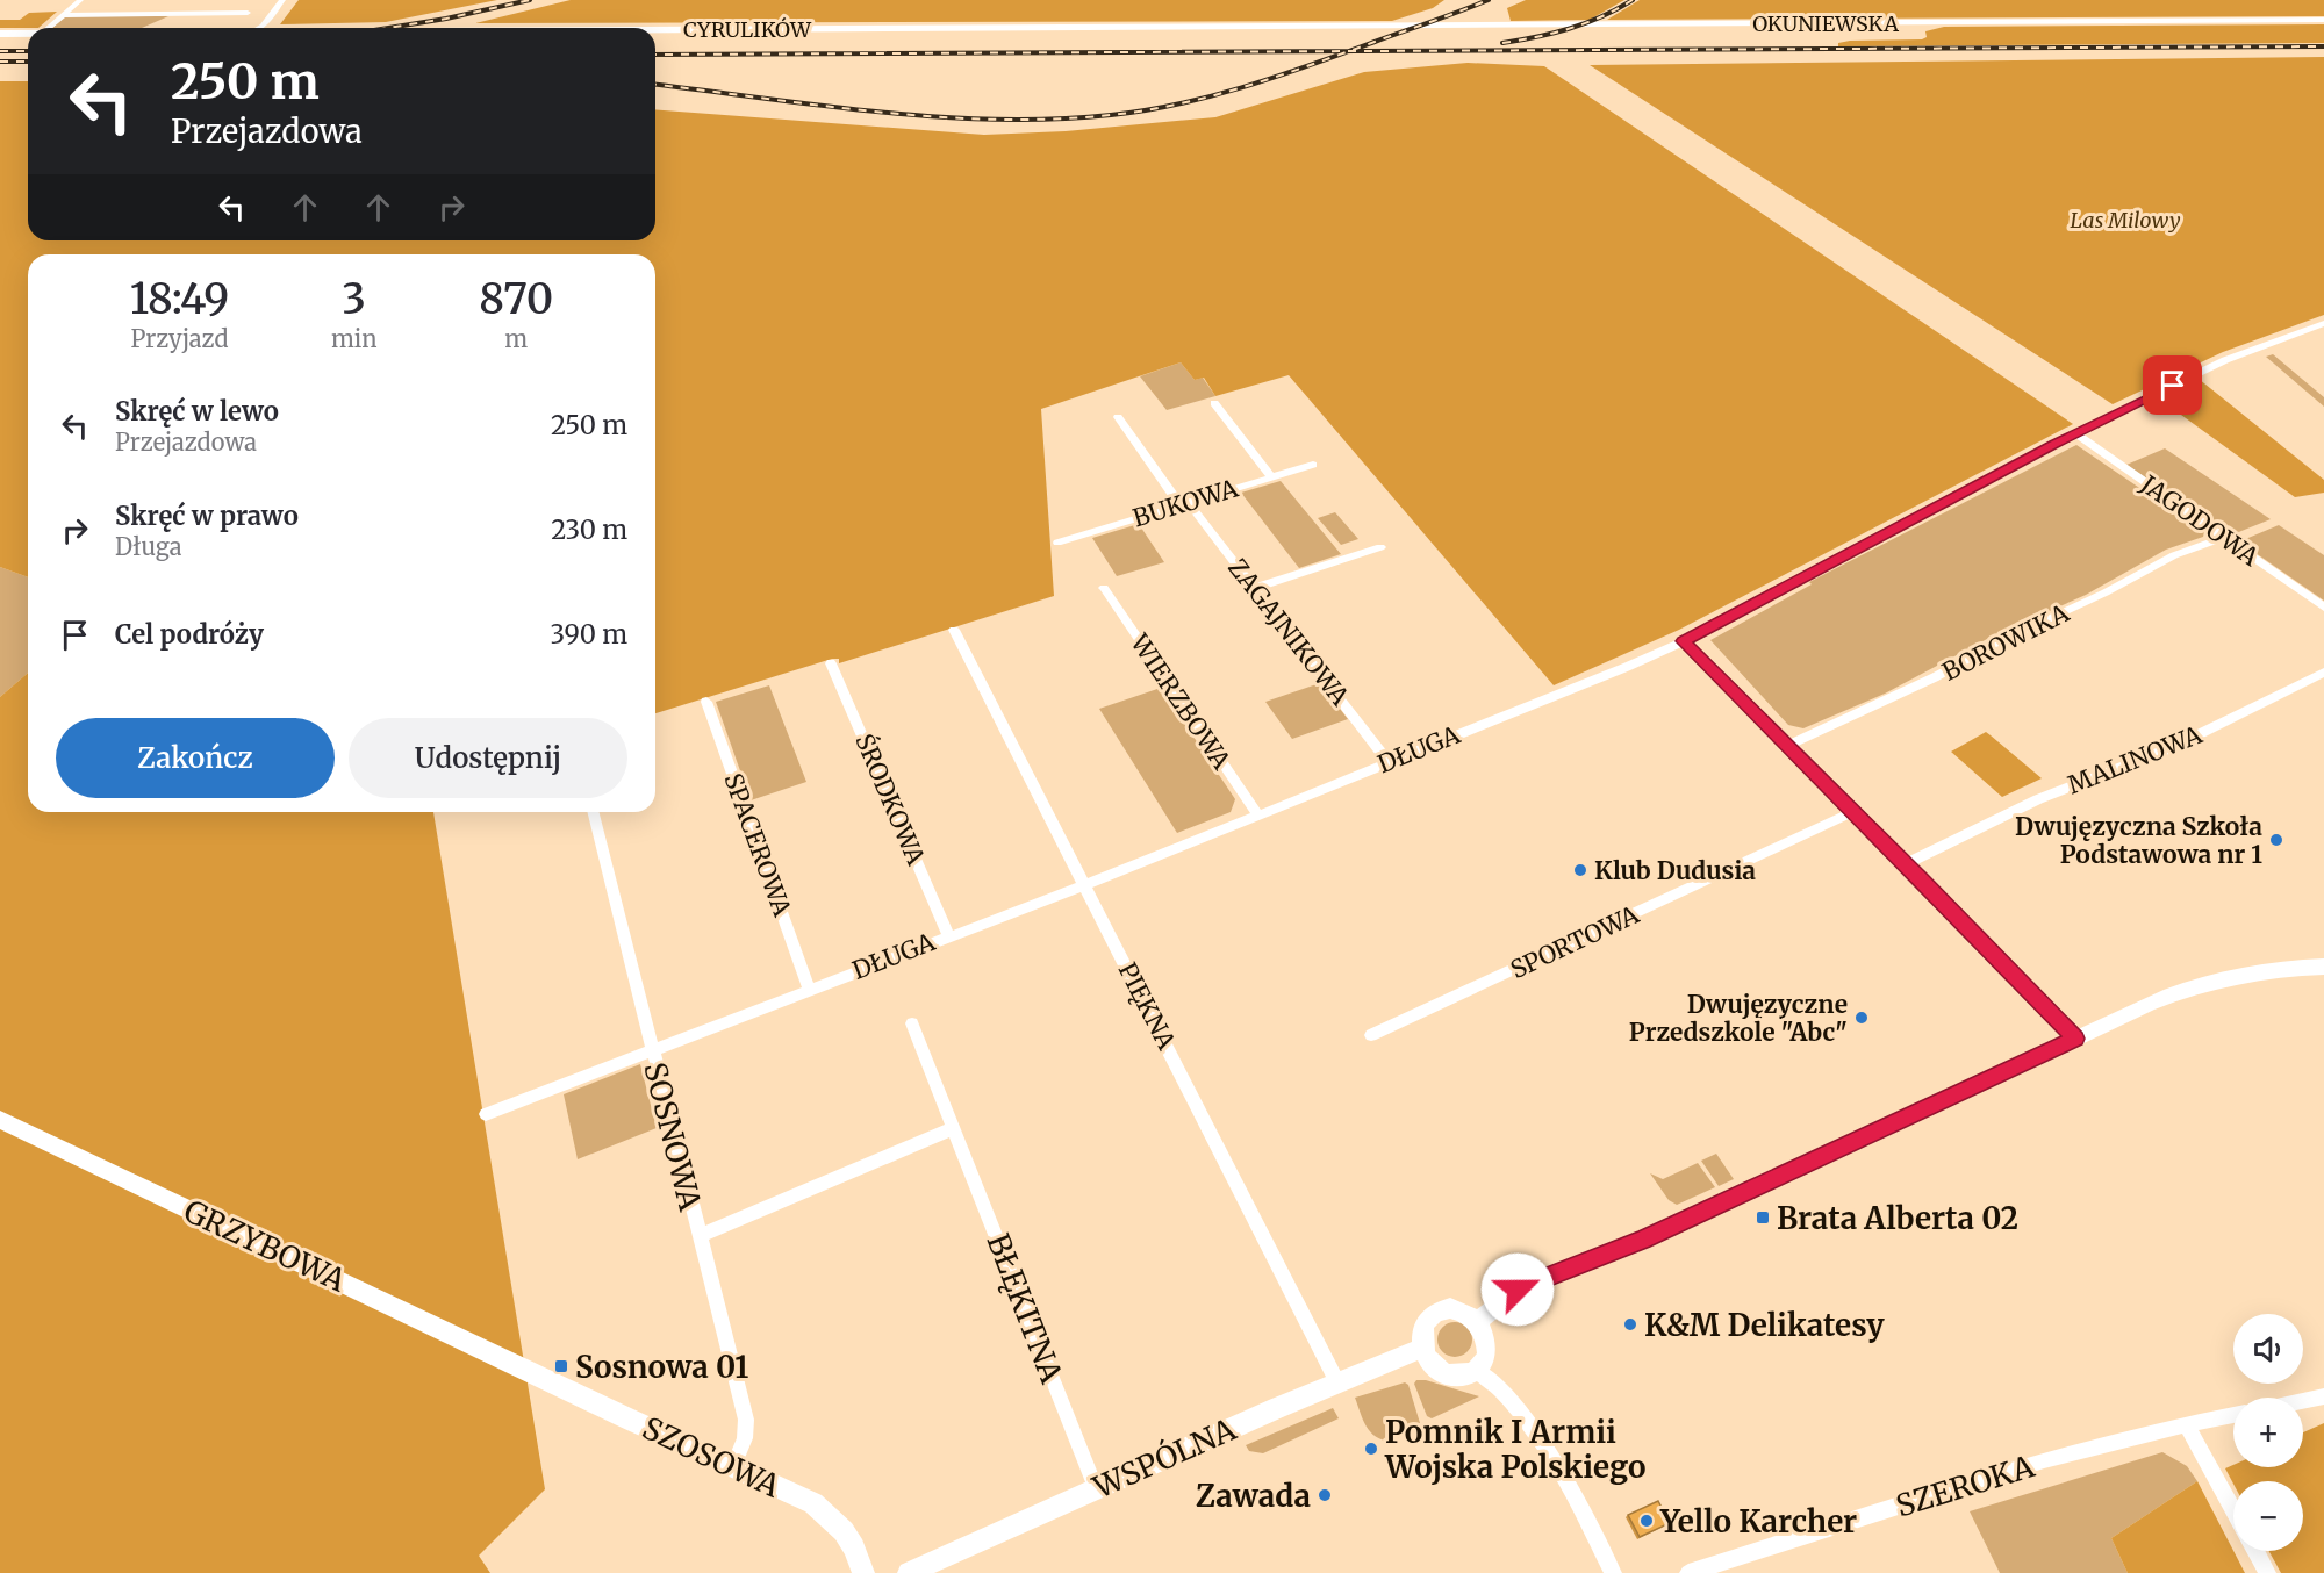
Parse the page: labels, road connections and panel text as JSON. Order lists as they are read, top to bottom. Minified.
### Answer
{"streets":{"main road":["OKUNIEWSKA","CYRULIKÓW"],"street":["BUKOWA","JAGODOWA","ZAGAJNIKOWA","BOROWIKA","WIERZBOWA","DŁUGA","MALINOWA","ŚRODKOWA","SPACEROWA","SPORTOWA","PIĘKNA","SOSNOWA","GRZYBOWA","BŁĘKITNA","SZOSOWA","WSPÓLNA","SZEROKA"]},"crossings":[["OKUNIEWSKA","CYRULIKÓW"],["BUKOWA","ZAGAJNIKOWA"],["JAGODOWA","BOROWIKA"],["JAGODOWA","DŁUGA"],["ZAGAJNIKOWA","DŁUGA"],["WIERZBOWA","DŁUGA"],["DŁUGA","ŚRODKOWA"],["DŁUGA","SPACEROWA"],["DŁUGA","PIĘKNA"],["DŁUGA","SOSNOWA"],["PIĘKNA","WSPÓLNA"],["SOSNOWA","SZOSOWA"],["GRZYBOWA","SZOSOWA"],["BŁĘKITNA","WSPÓLNA"]],"parks":["Las Milowy"],"places":{"other":["Dwujęzyczna Szkoła Podstawowa nr 1","Klub Dudusia","Dwujęzyczne Przedszkole \"Abc\"","K&M Delikatesy","Pomnik I Armii Wojska Polskiego","Zawada","Yello Karcher"],"transit":["Brata Alberta 02","Sosnowa 01"]},"page":{"turn":["250 m","Przejazdowa"],"eta":["18:49","Przyjazd","3","min","870","m"],"list":[{"name":"Skręć w lewo","note":"Przejazdowa","value":"250 m"},{"name":"Skręć w prawo","note":"Długa","value":"230 m"},{"name":"Cel podróży","value":"390 m"}],"buttons":["Zakończ","Udostępnij"],"map_buttons":["+","−"]}}
